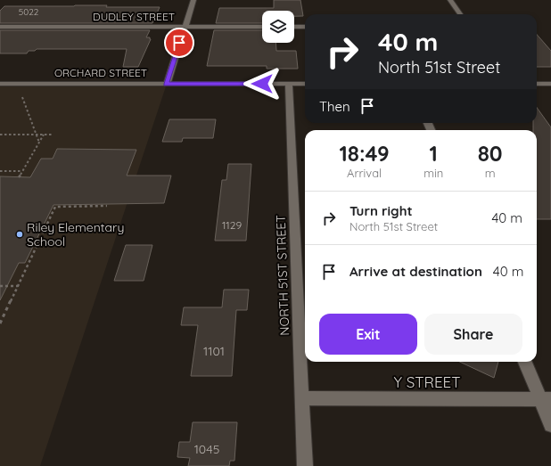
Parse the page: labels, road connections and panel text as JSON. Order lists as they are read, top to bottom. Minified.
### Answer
{"streets":{"street":["DUDLEY STREET","ORCHARD STREET","NORTH 51ST STREET","Y STREET"]},"crossings":[["ORCHARD STREET","NORTH 51ST STREET"],["NORTH 51ST STREET","Y STREET"]],"places":["Riley Elementary School"],"house_numbers":["5022","1129","1101","1045"],"page":{"turn":["40 m","North 51st Street"],"then":"Then","eta":["18:49","Arrival","1","min","80","m"],"list":[{"name":"Turn right","note":"North 51st Street","value":"40 m"},{"name":"Arrive at destination","value":"40 m"}],"buttons":["Exit","Share"]}}
